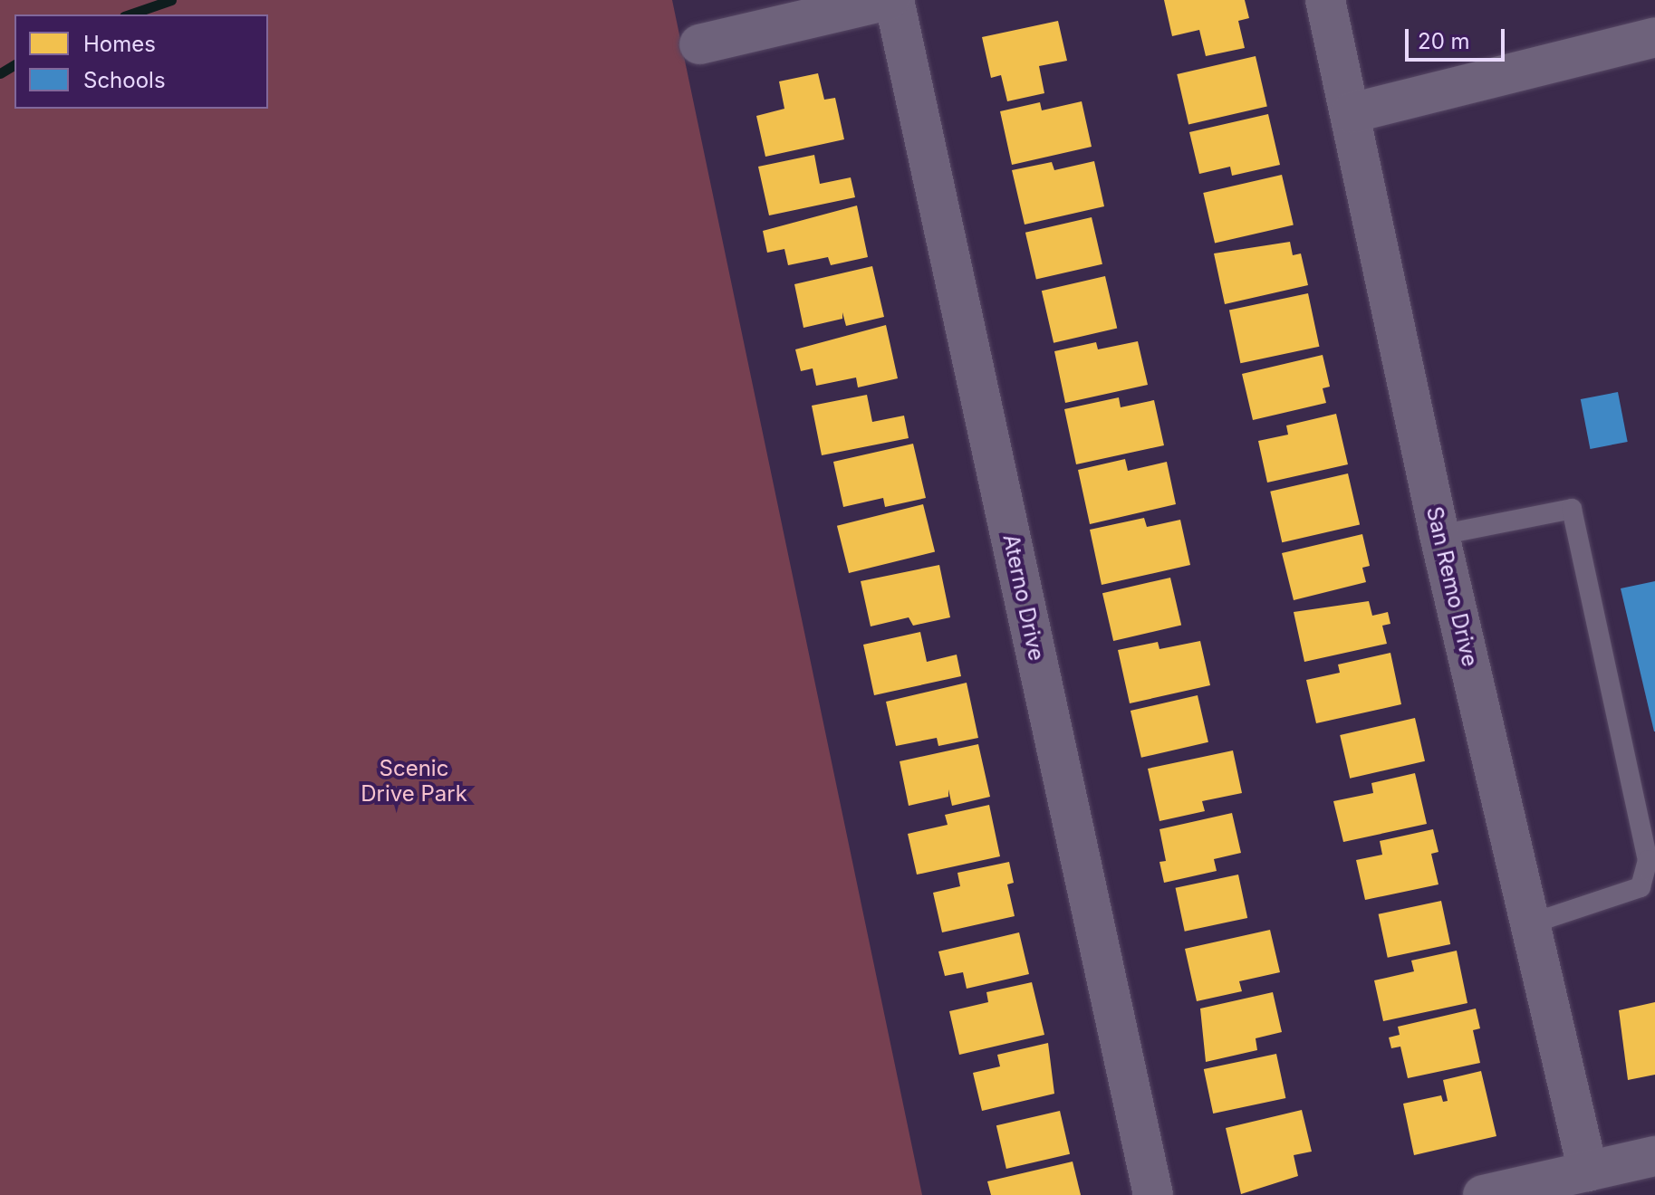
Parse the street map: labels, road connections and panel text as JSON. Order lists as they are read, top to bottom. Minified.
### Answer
{"streets":{"street":["San Remo Drive","Aterno Drive"]},"parks":["Scenic Drive Park"],"legend":["Homes","Schools"],"scale_bar":"20 m"}
